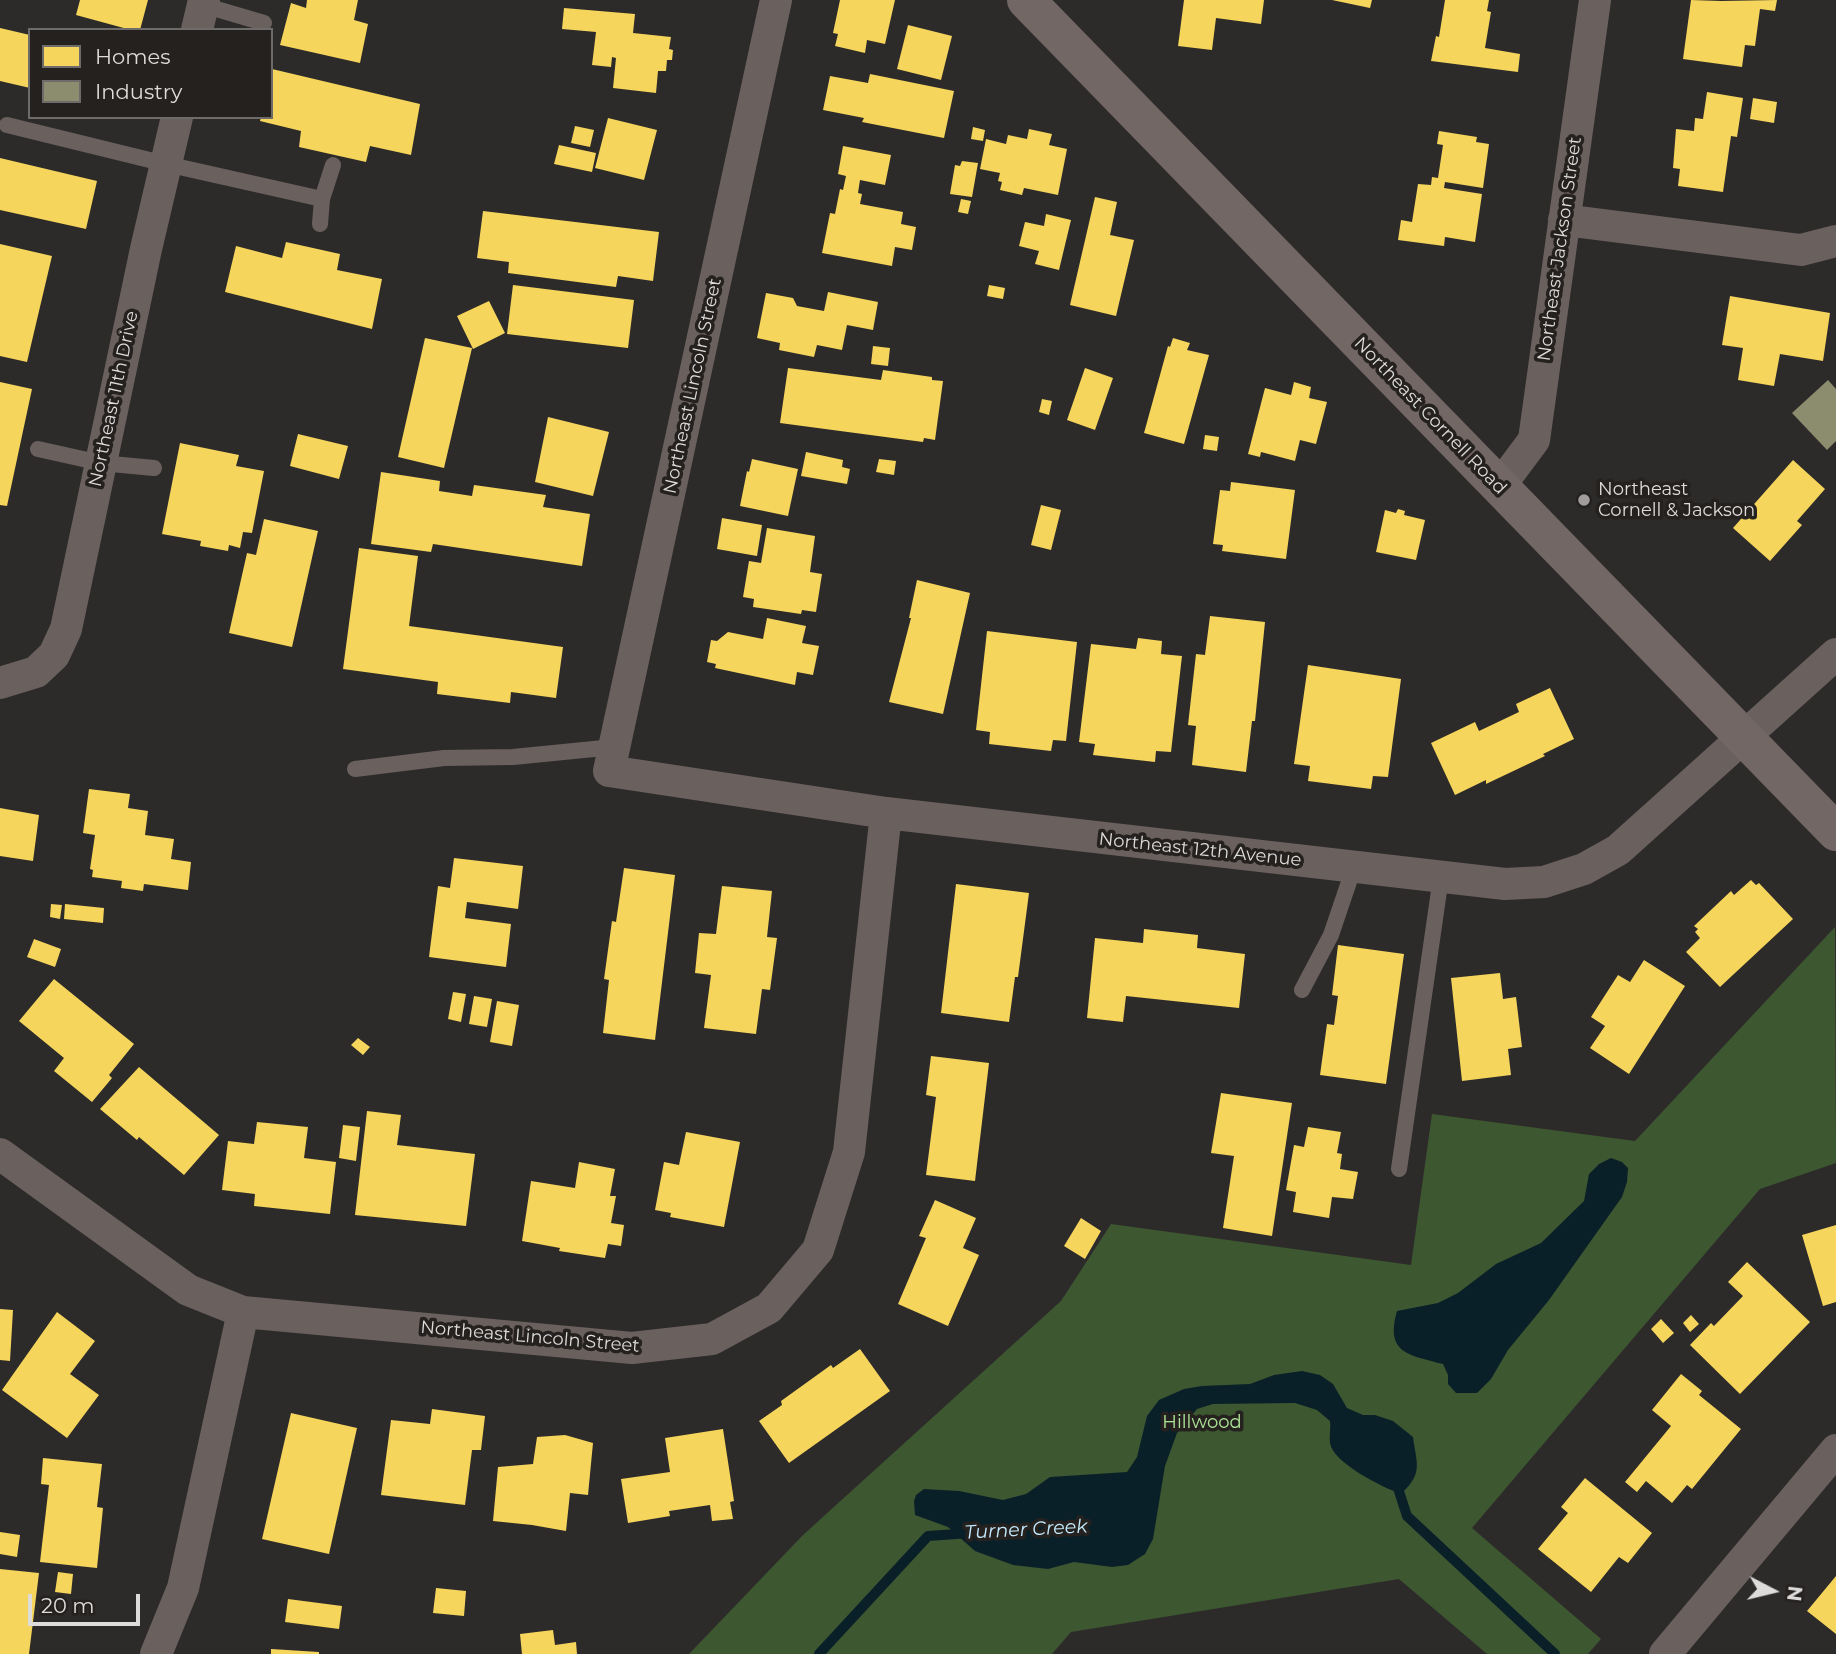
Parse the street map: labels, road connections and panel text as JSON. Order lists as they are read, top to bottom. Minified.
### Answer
{"streets":{"highway":["Northeast Cornell Road"],"street":["Northeast Jackson Street","Northeast Lincoln Street","Northeast 11th Drive","Northeast 12th Avenue"]},"crossings":[["Northeast Jackson Street","Northeast Cornell Road"],["Northeast Lincoln Street","Northeast 12th Avenue"],["Northeast Cornell Road","Northeast 12th Avenue"]],"water":["Turner Creek"],"parks":["Hillwood"],"places":["Northeast Cornell & Jackson"],"legend":["Homes","Industry"],"scale_bar":"20 m","north":"right"}
